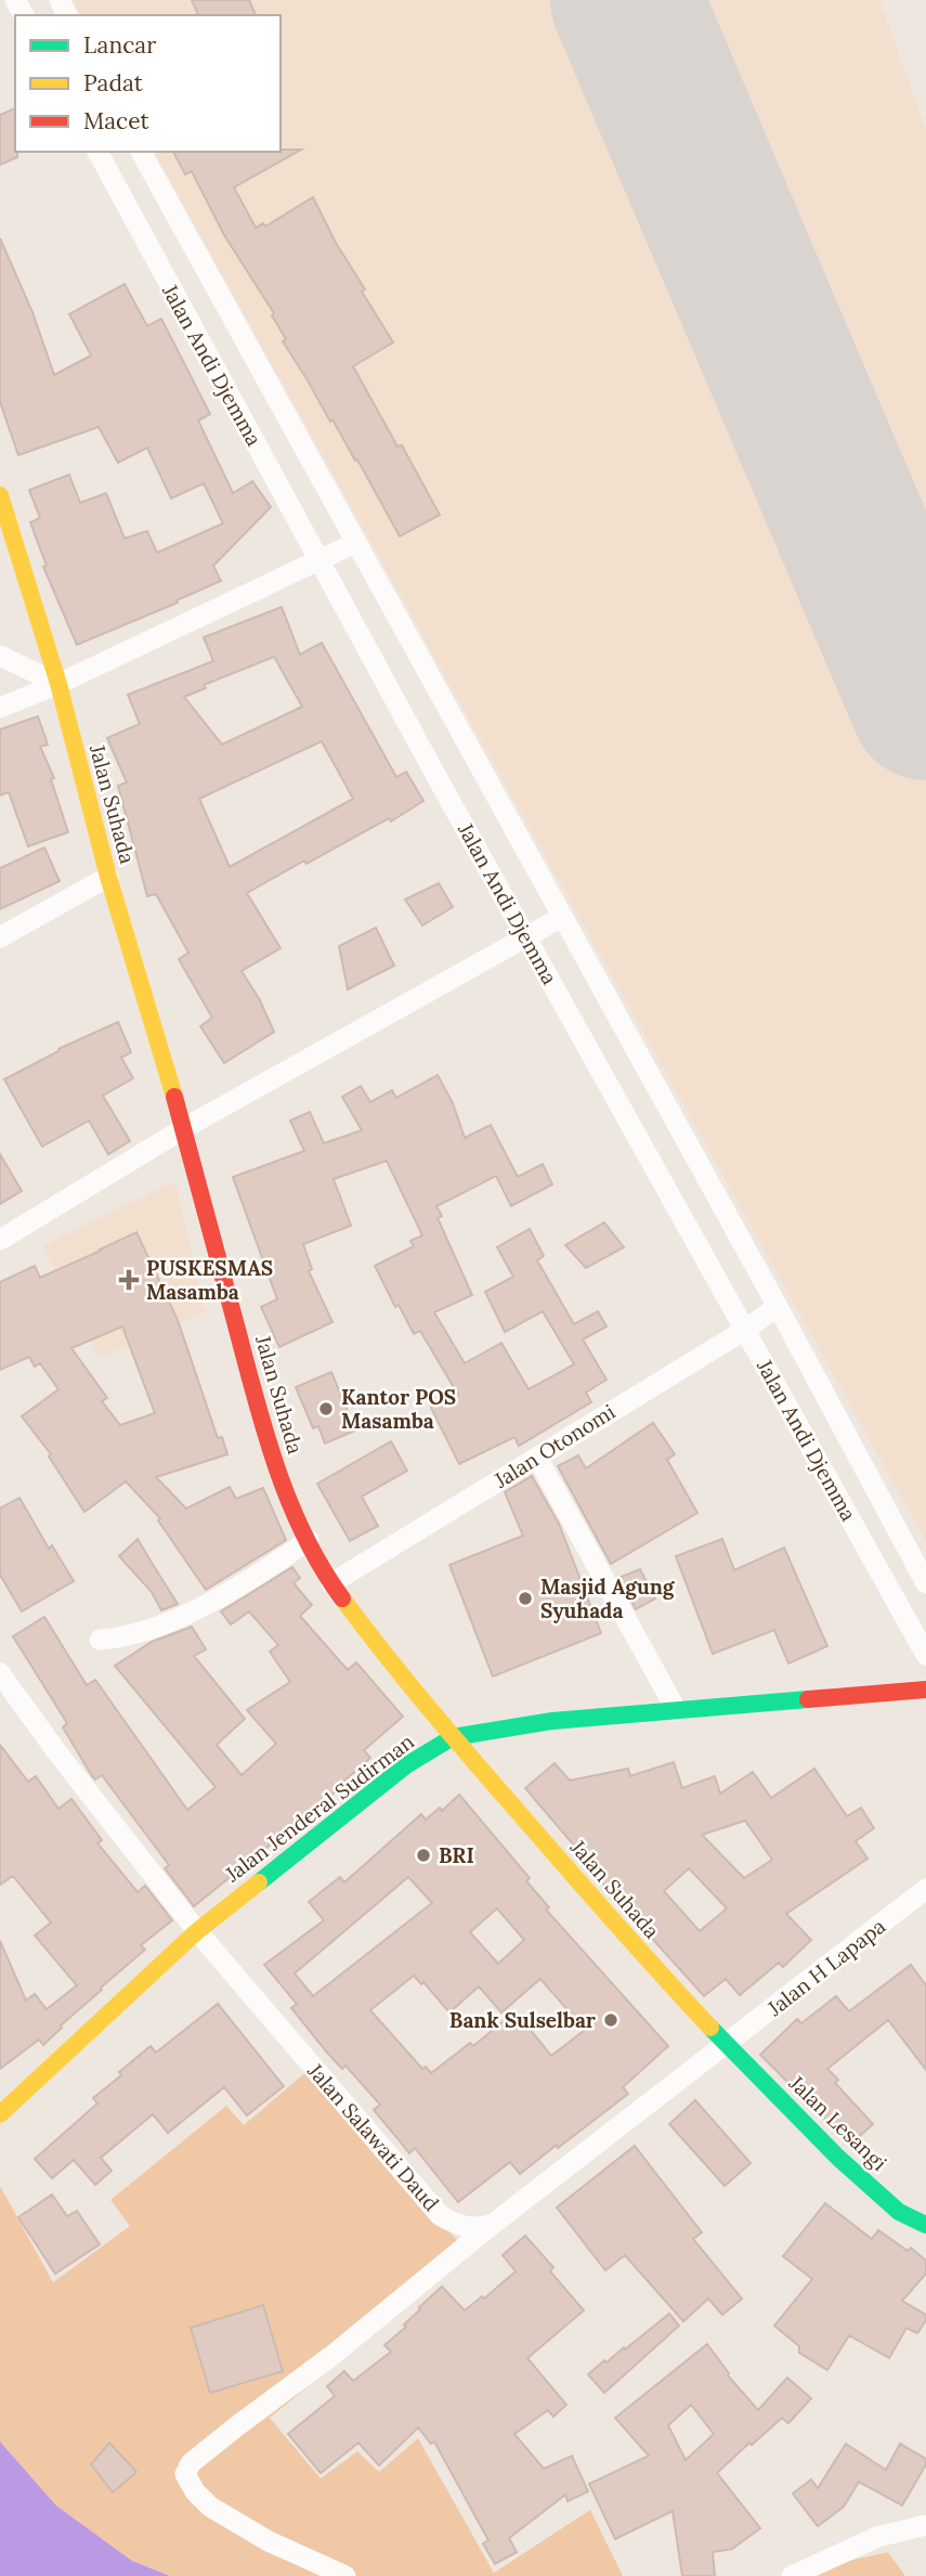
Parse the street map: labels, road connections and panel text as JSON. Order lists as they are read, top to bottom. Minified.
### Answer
{"streets":{"main road":["Jalan Suhada","Jalan Jenderal Sudirman","Jalan Lesangi"],"street":["Jalan Andi Djemma","Jalan Otonomi","Jalan H Lapapa","Jalan Salawati Daud"]},"crossings":[["Jalan Andi Djemma","Jalan Otonomi"],["Jalan Suhada","Jalan Otonomi"],["Jalan Suhada","Jalan Jenderal Sudirman"],["Jalan Suhada","Jalan H Lapapa"],["Jalan Suhada","Jalan Lesangi"],["Jalan Jenderal Sudirman","Jalan Salawati Daud"],["Jalan H Lapapa","Jalan Lesangi"]],"places":{"health":["PUSKESMAS Masamba"],"other":["Kantor POS Masamba","Masjid Agung Syuhada","BRI","Bank Sulselbar"]},"legend":["Lancar","Padat","Macet"]}
